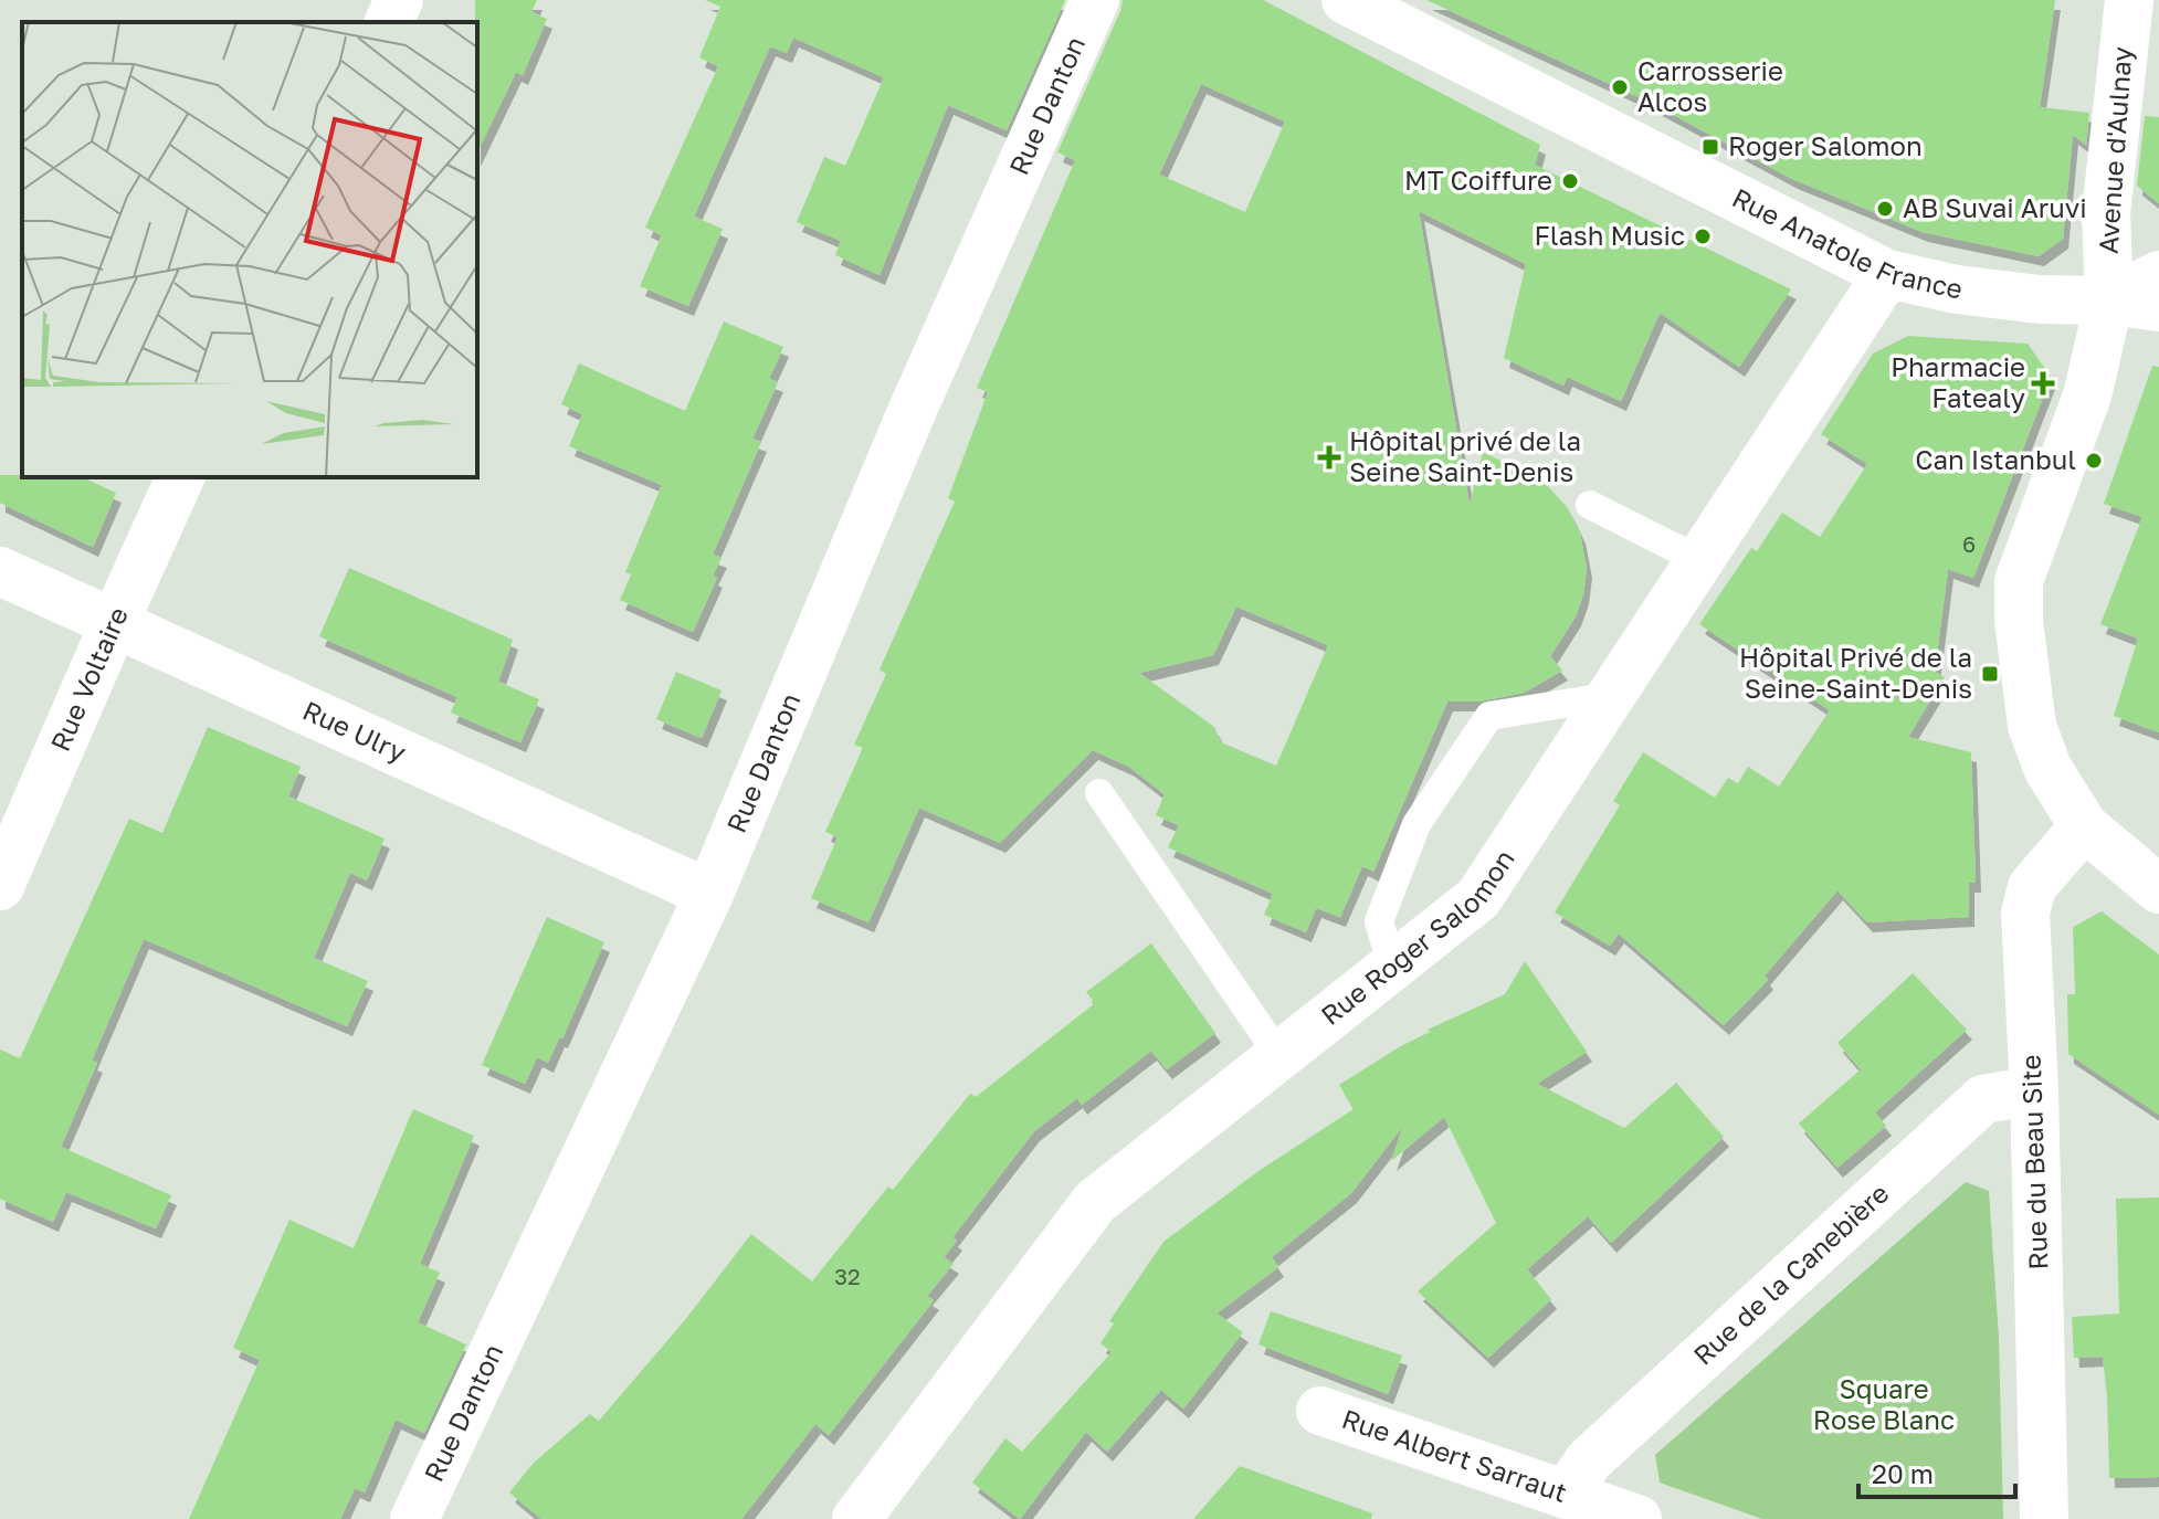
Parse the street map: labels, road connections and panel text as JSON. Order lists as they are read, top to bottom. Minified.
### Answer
{"streets":{"street":["Rue Danton","Avenue d'Aulnay","Rue Anatole France","Rue Voltaire","Rue Ulry","Rue Roger Salomon","Rue du Beau Site","Rue de la Canebière","Rue Albert Sarraut"]},"crossings":[["Rue Danton","Rue Ulry"],["Avenue d'Aulnay","Rue Anatole France"],["Avenue d'Aulnay","Rue du Beau Site"],["Rue Anatole France","Rue Roger Salomon"],["Rue Voltaire","Rue Ulry"],["Rue du Beau Site","Rue de la Canebière"],["Rue de la Canebière","Rue Albert Sarraut"]],"parks":["Square Rose Blanc"],"places":{"other":["Carrosserie Alcos","MT Coiffure","AB Suvai Aruvi","Flash Music","Can Istanbul"],"transit":["Roger Salomon","Hôpital Privé de la Seine-Saint-Denis"],"health":["Pharmacie Fatealy","Hôpital privé de la Seine Saint-Denis"]},"house_numbers":["6","32"],"scale_bar":"20 m"}
